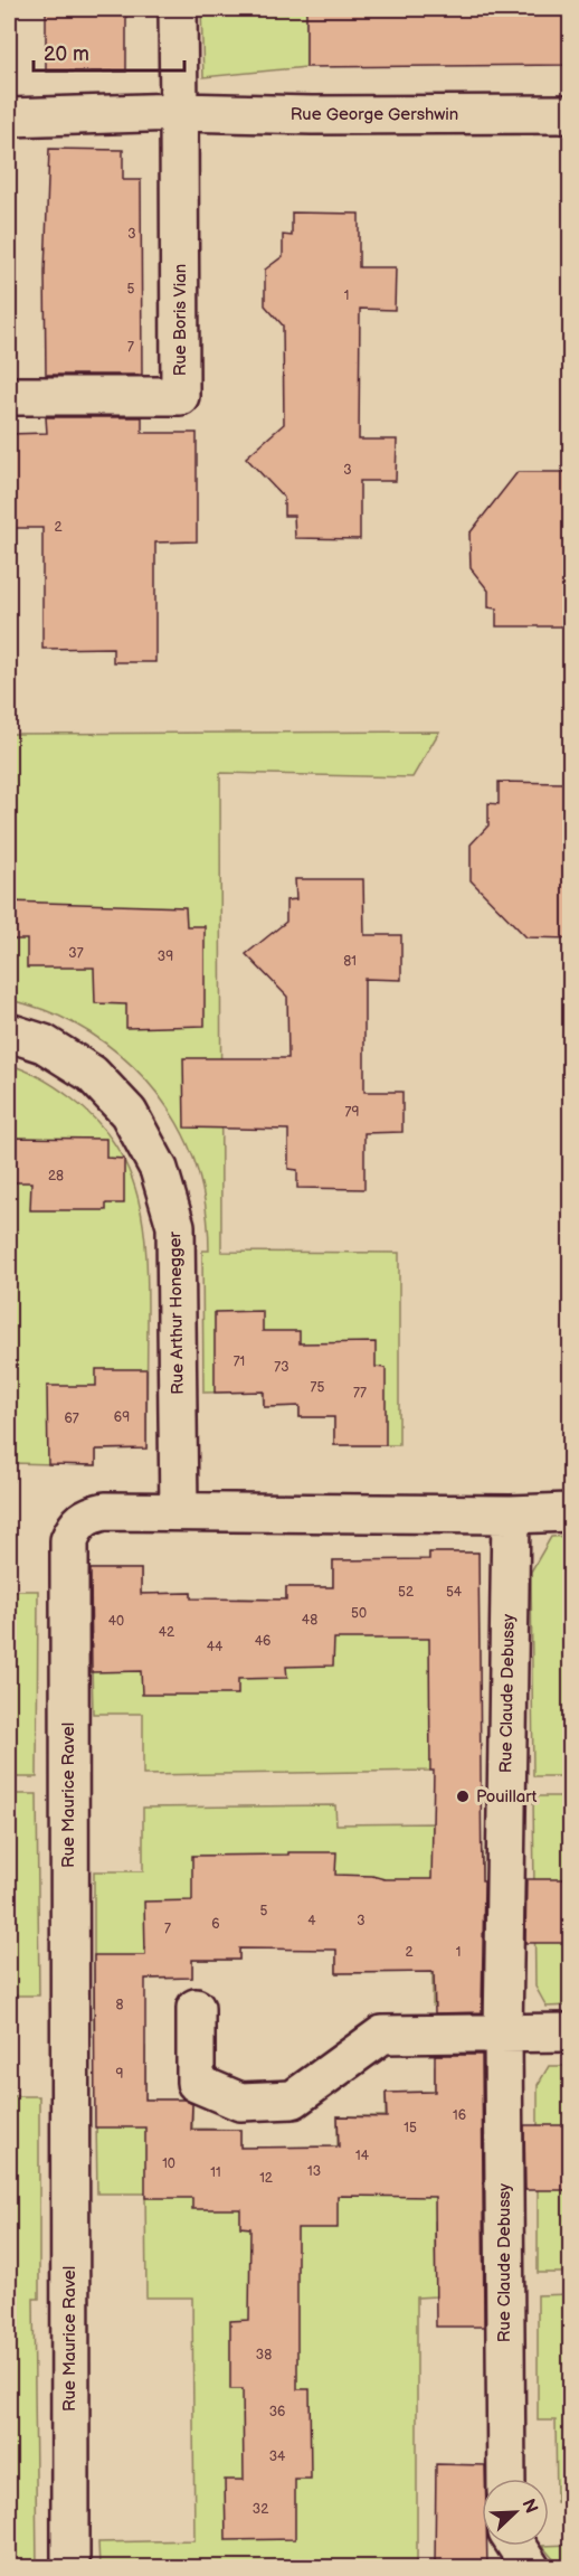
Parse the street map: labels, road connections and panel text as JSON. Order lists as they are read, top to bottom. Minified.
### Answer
{"streets":{"street":["Rue George Gershwin","Rue Boris Vian","Rue Arthur Honegger","Rue Claude Debussy","Rue Maurice Ravel"]},"crossings":[["Rue George Gershwin","Rue Boris Vian"],["Rue Arthur Honegger","Rue Maurice Ravel"],["Rue Claude Debussy","Rue Maurice Ravel"]],"places":["Pouillart"],"house_numbers":["3","5","1","7","3","2","37","39","81","79","28","71","73","75","77","69","67","52","54","50","48","40","42","46","44","5","4","3","6","7","2","1","8","9","16","15","14","10","13","11","12","38","36","34","32"],"scale_bar":"20 m","north":"top right"}
